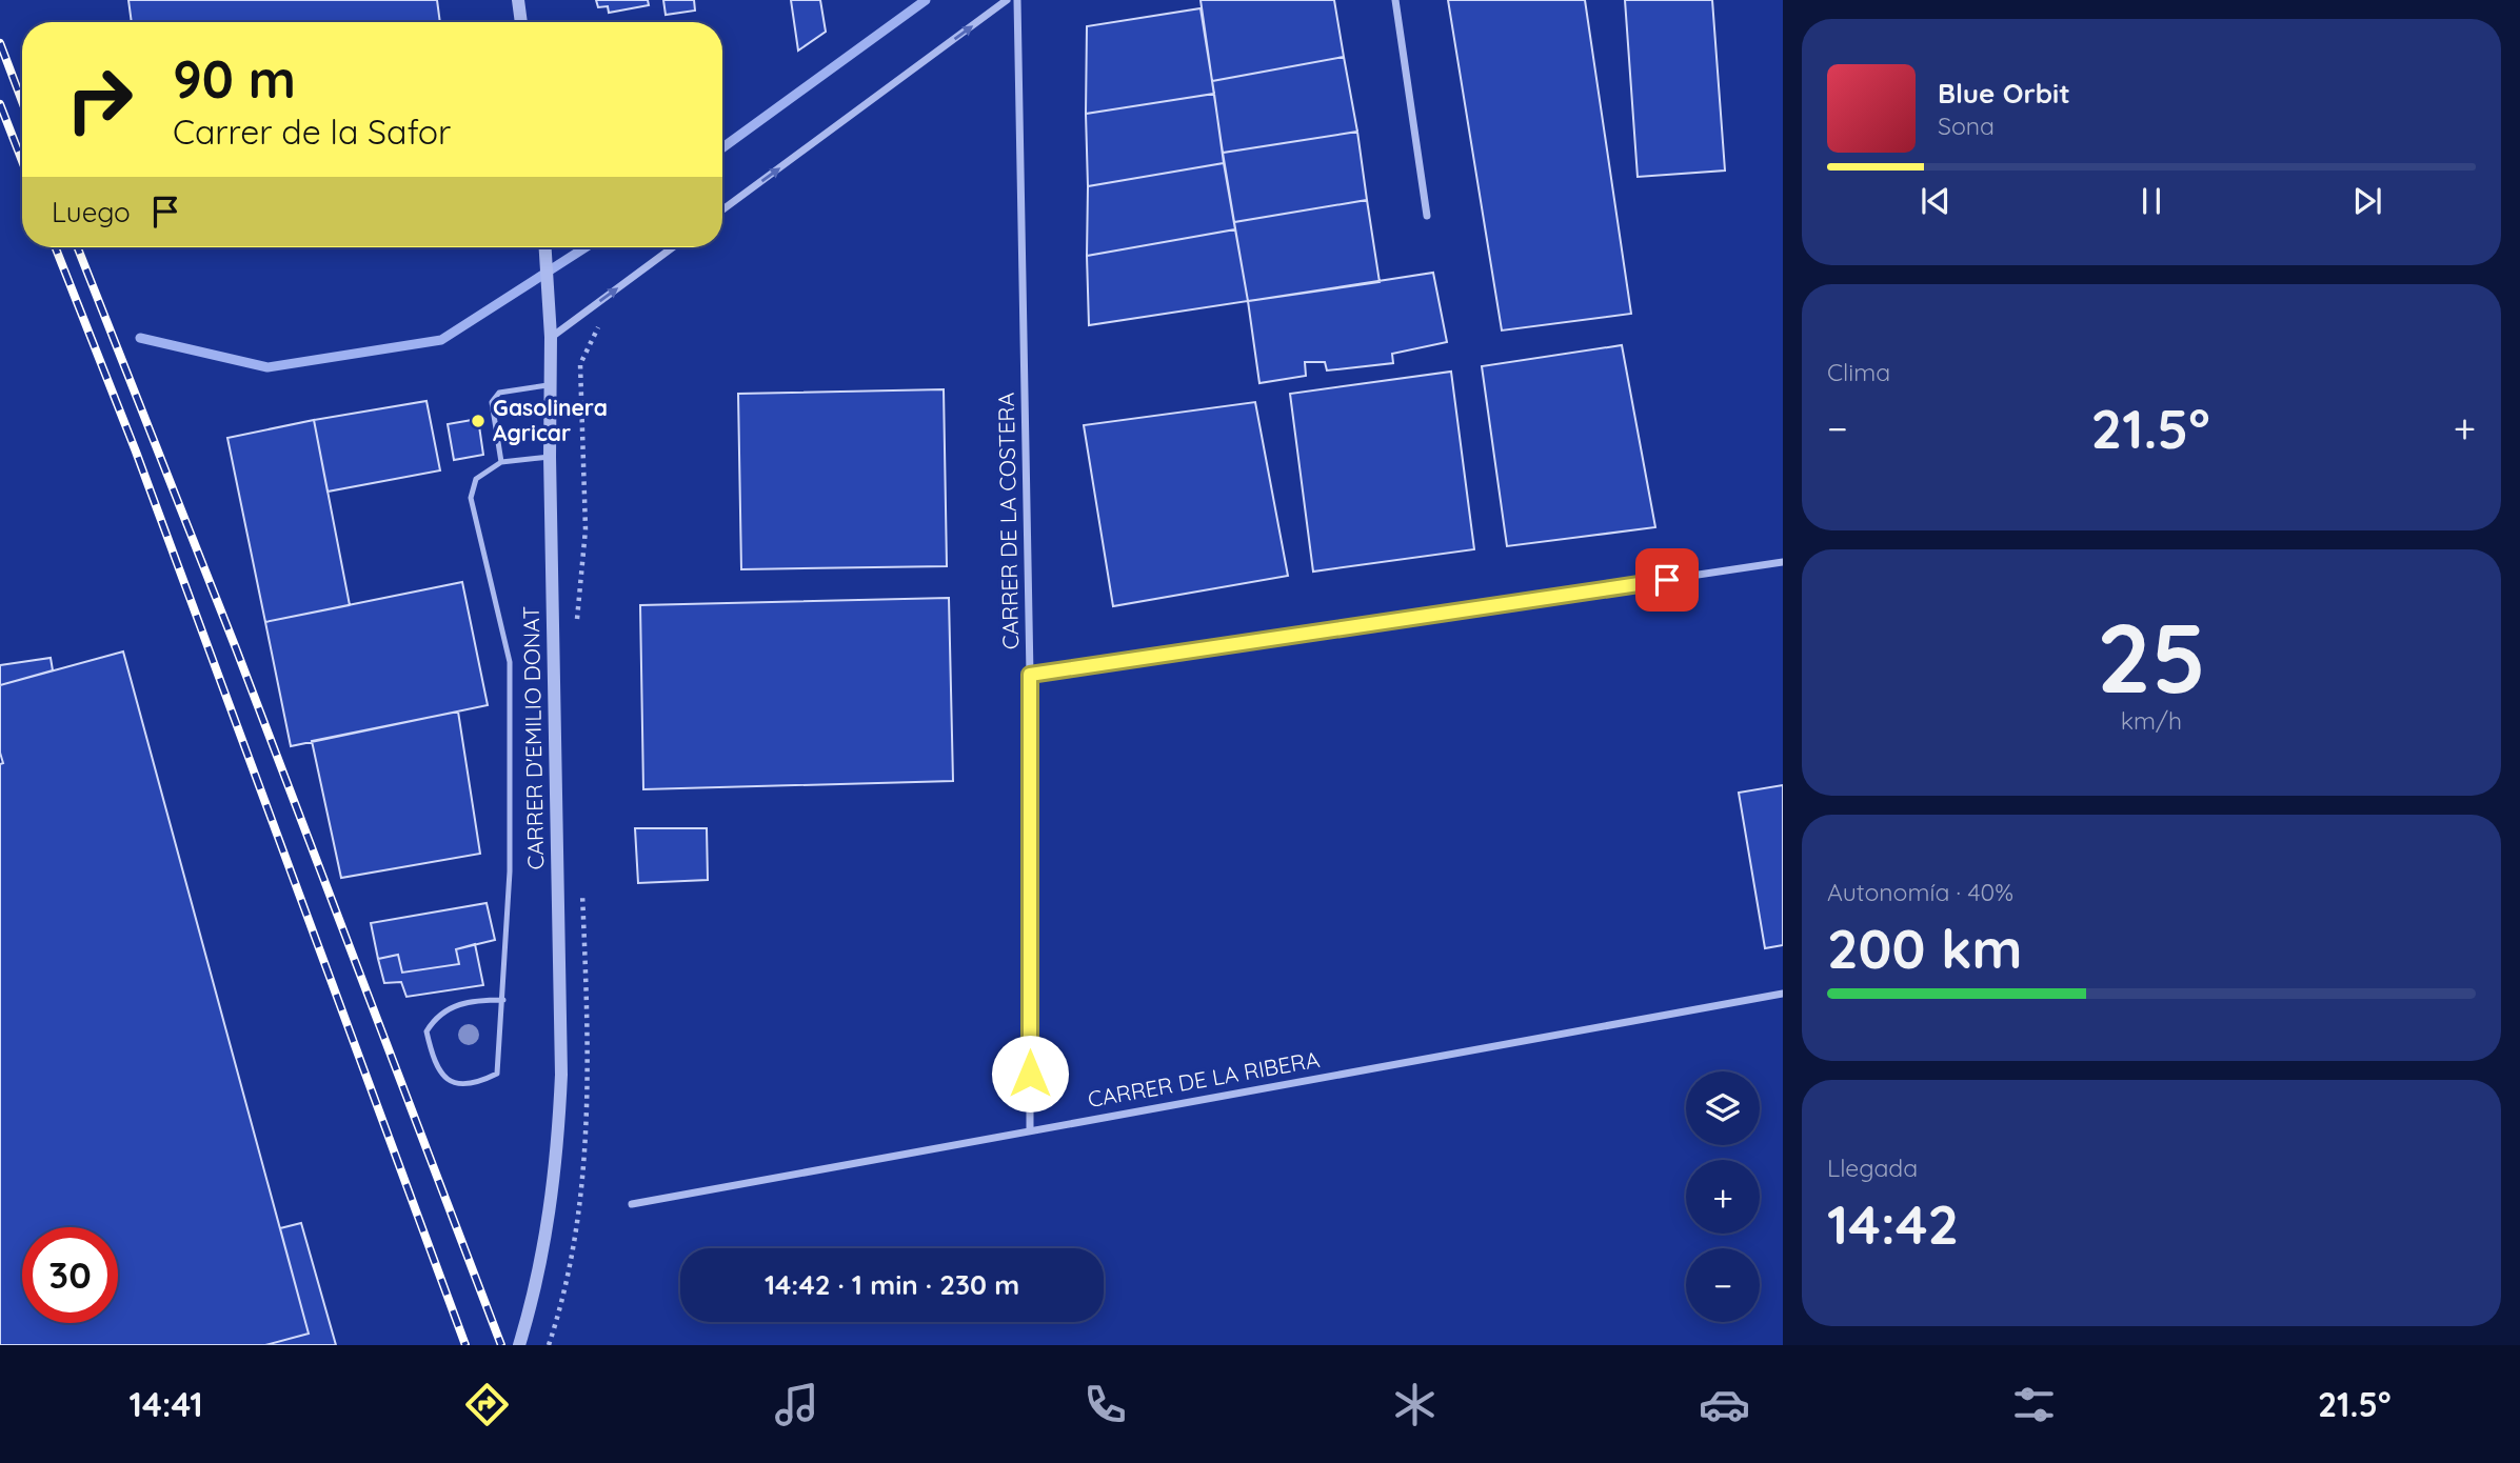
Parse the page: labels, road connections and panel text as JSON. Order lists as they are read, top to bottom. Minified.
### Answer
{"streets":{"street":["CARRER DE LA COSTERA","CARRER D'EMILIO DONAT","CARRER DE LA RIBERA"]},"crossings":[["CARRER DE LA COSTERA","CARRER DE LA RIBERA"]],"places":["Gasolinera Agricar"],"page":{"turn":["90 m","Carrer de la Safor"],"song":["Blue Orbit","Sona"],"then":"Luego","tile":["Clima",["25","km/h"],["Autonomía · 40%","200 km"],["Llegada","14:42"]],"heat":["−","21.5°","+"],"map_buttons":["+","−"],"limit":"30","trip":"14:42 · 1 min · 230 m","tabs":["14:41","21.5°"]}}
